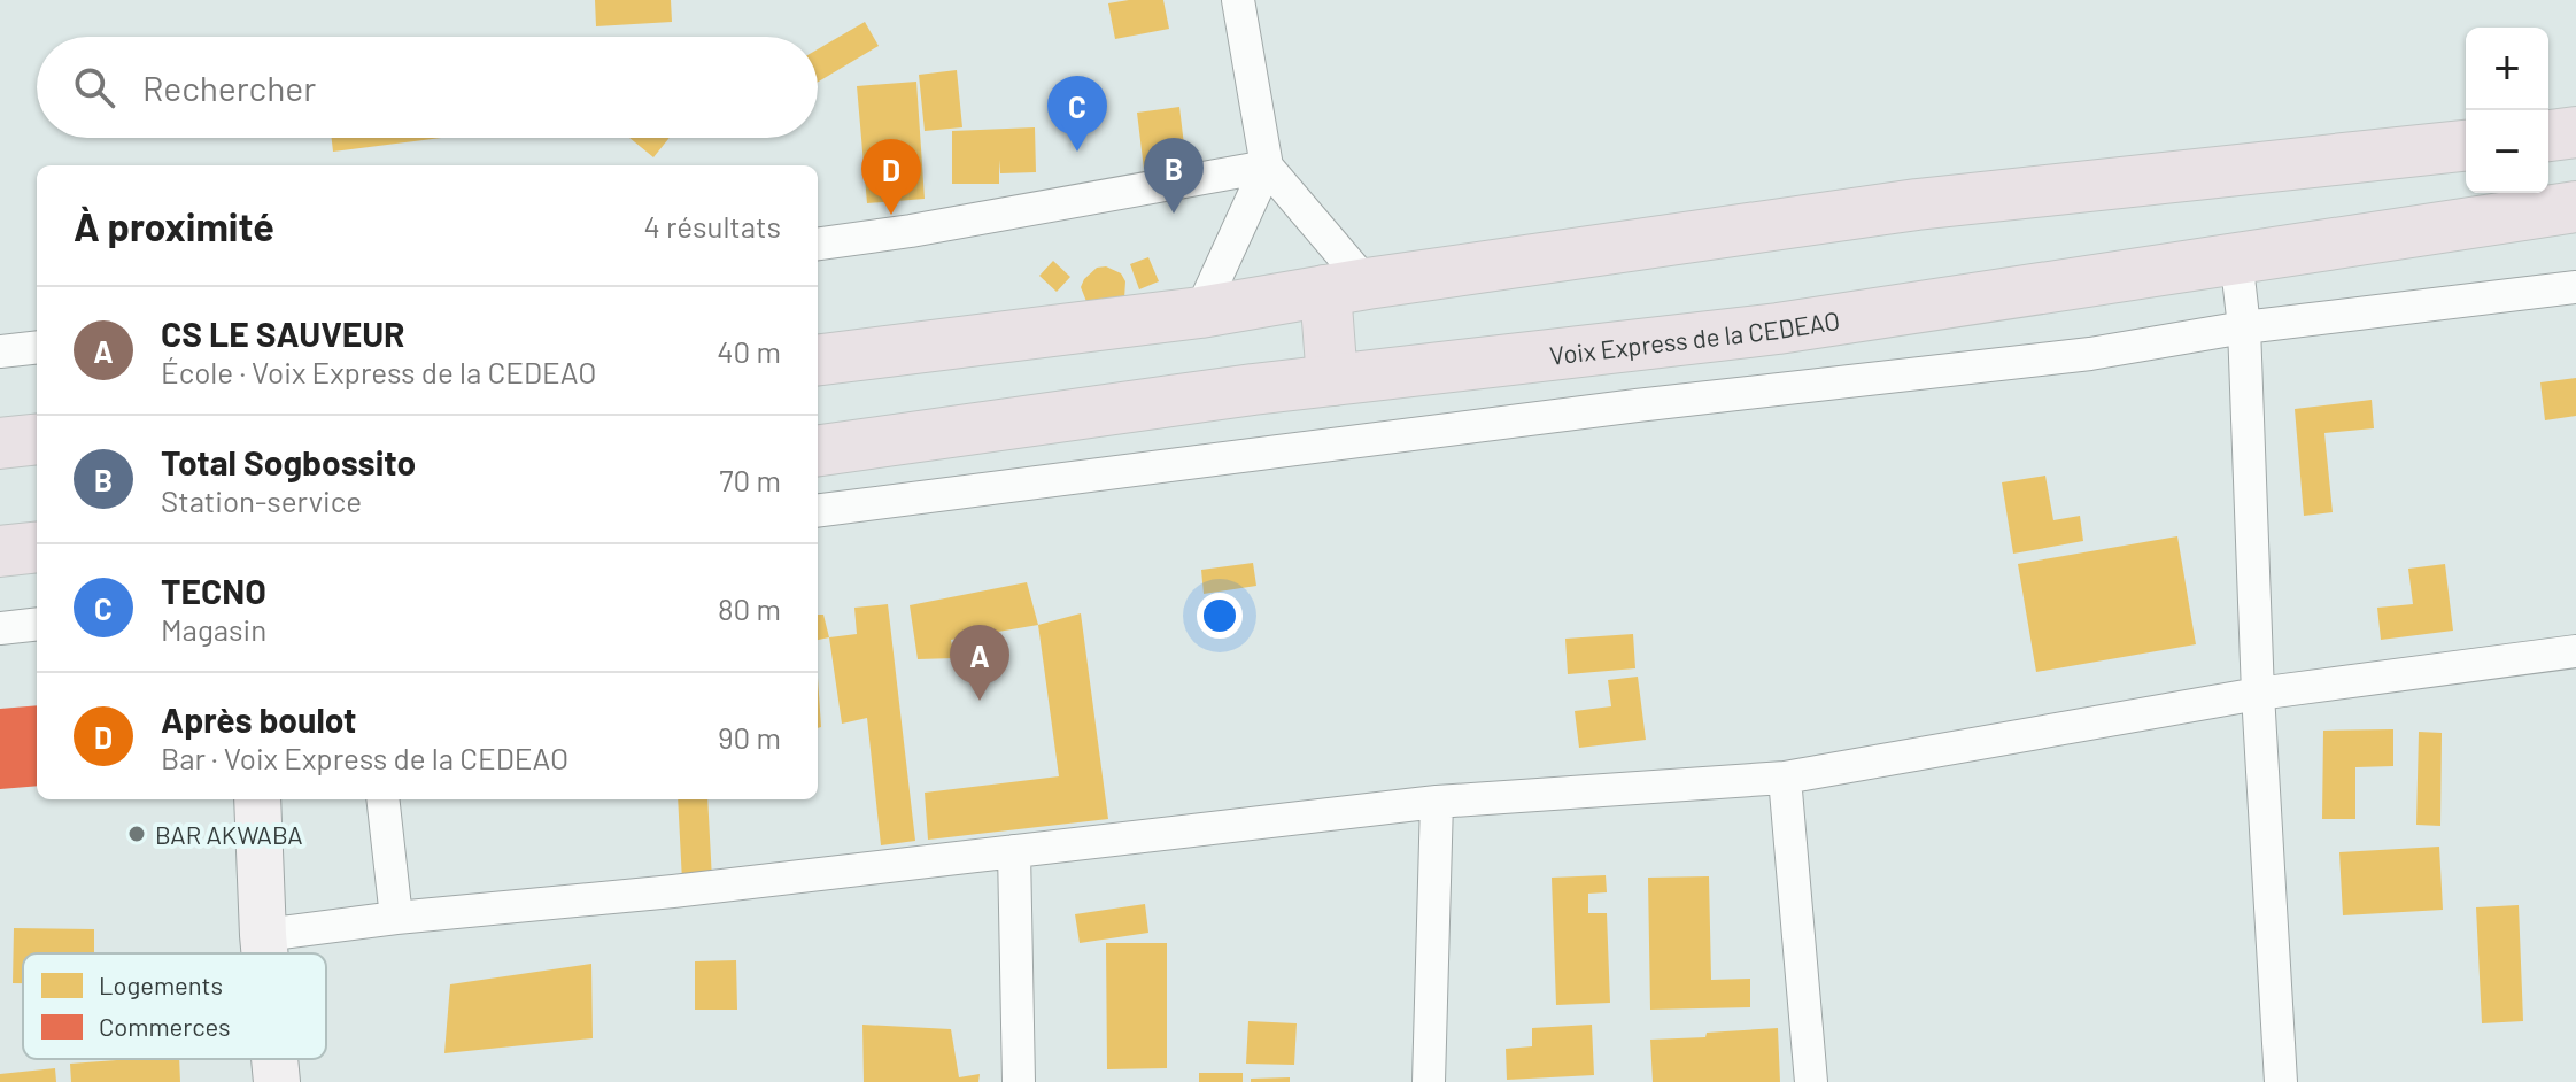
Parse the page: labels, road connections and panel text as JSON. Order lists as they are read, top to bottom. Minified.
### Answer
{"streets":{"main road":["Voix Express de la CEDEAO"]},"places":["BAR AKWABA"],"legend":["Logements","Commerces"],"page":{"map_buttons":["+","−"],"search":"Rechercher","pins":["C","B","D","A"],"heading":["À proximité","4 résultats"],"list":[{"mark":"A","name":"CS LE SAUVEUR","note":"École · Voix Express de la CEDEAO","value":"40 m"},{"mark":"B","name":"Total Sogbossito","note":"Station-service","value":"70 m"},{"mark":"C","name":"TECNO","note":"Magasin","value":"80 m"},{"mark":"D","name":"Après boulot","note":"Bar · Voix Express de la CEDEAO","value":"90 m"}]}}
